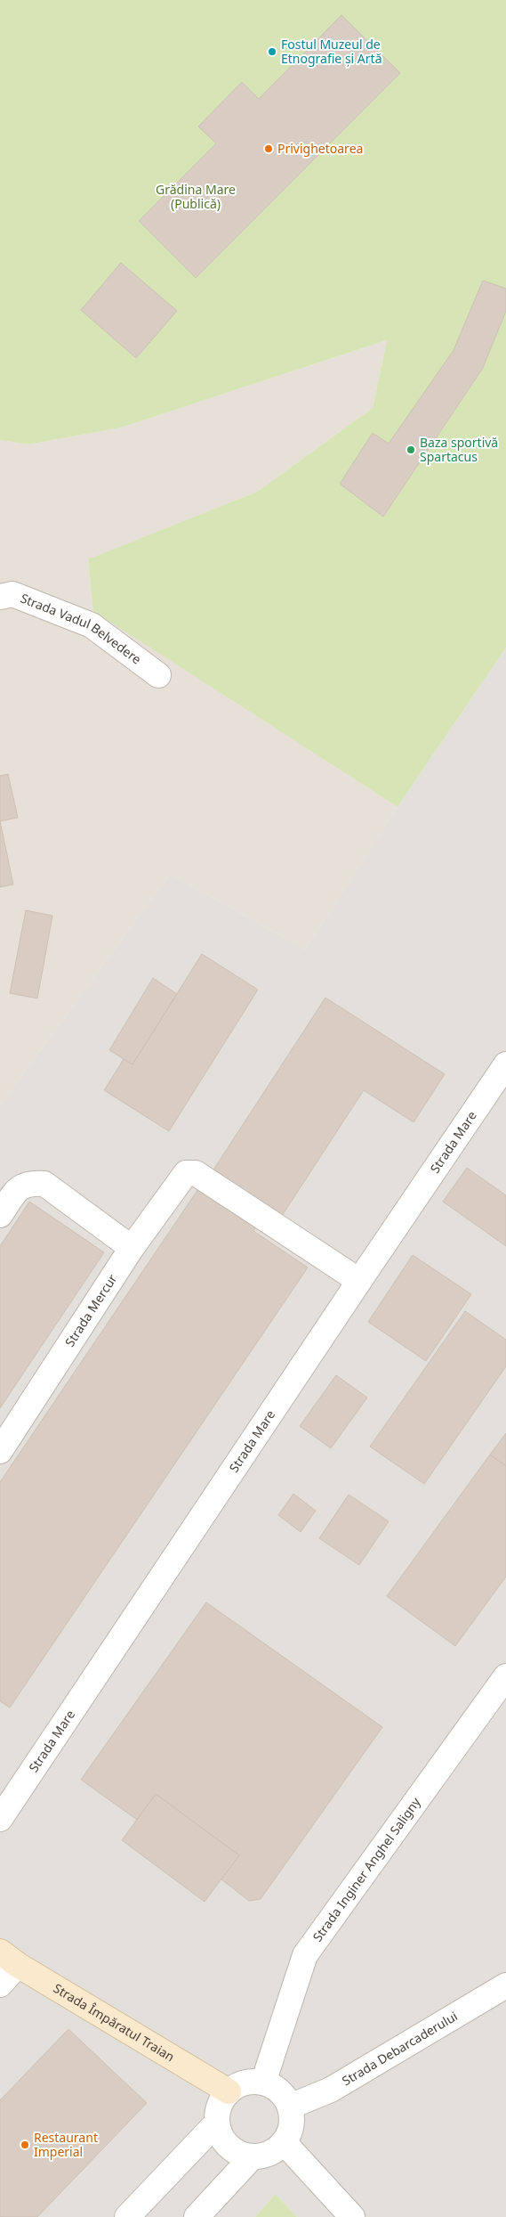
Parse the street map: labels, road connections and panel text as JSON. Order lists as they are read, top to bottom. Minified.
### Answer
{"streets":{"street":["Strada Vadul Belvedere","Strada Mare","Strada Mercur","Strada Inginer Anghel Saligny","Strada Împăratul Traian","Strada Debarcaderului"]},"crossings":[["Strada Mare","Strada Mercur"],["Strada Inginer Anghel Saligny","Strada Împăratul Traian"],["Strada Inginer Anghel Saligny","Strada Debarcaderului"],["Strada Împăratul Traian","Strada Debarcaderului"]],"parks":["Grădina Mare (Publică)"],"places":["Fostul Muzeul de Etnografie și Artă","Privighetoarea","Baza sportivă Spartacus","Restaurant Imperial"]}
